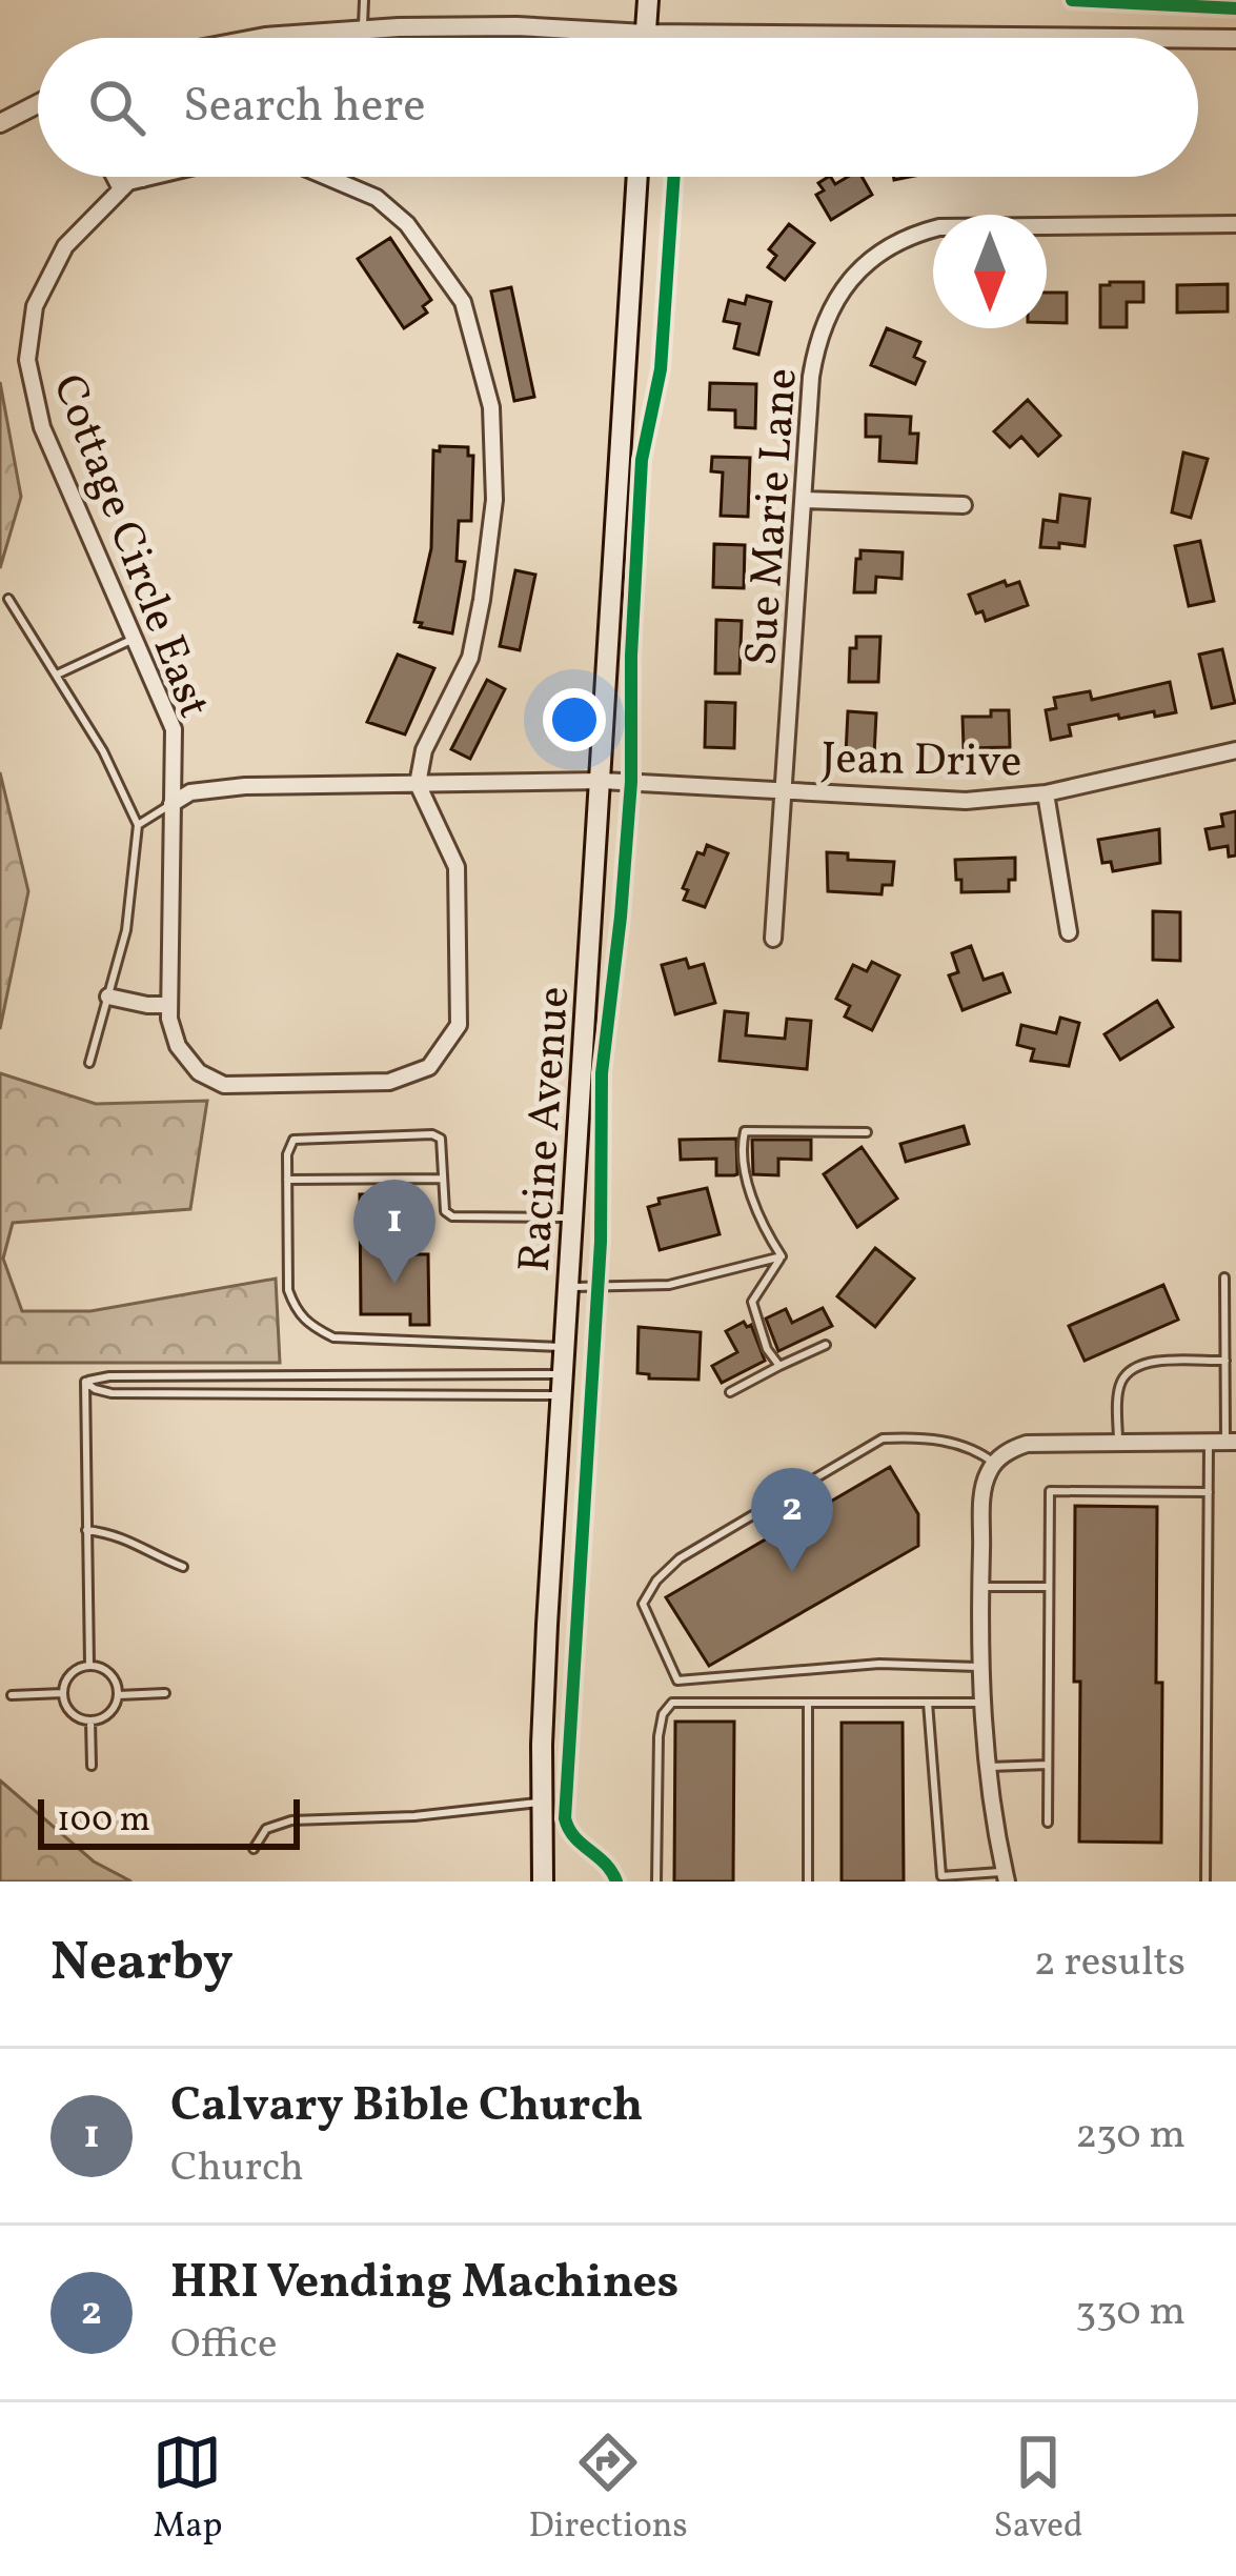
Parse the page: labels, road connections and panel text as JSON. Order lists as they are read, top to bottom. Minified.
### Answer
{"streets":{"main road":["Racine Avenue"],"street":["Sue Marie Lane","Cottage Circle East","Jean Drive"]},"crossings":[["Sue Marie Lane","Jean Drive"],["Cottage Circle East","Jean Drive"],["Jean Drive","Racine Avenue"]],"scale_bar":"100 m","north":"bottom","page":{"search":"Search here","pins":["1","2"],"scale":"100 m","heading":["Nearby","2 results"],"list":[{"mark":"1","name":"Calvary Bible Church","note":"Church","value":"230 m"},{"mark":"2","name":"HRI Vending Machines","note":"Office","value":"330 m"}],"nav":["Map","Directions","Saved"]}}
